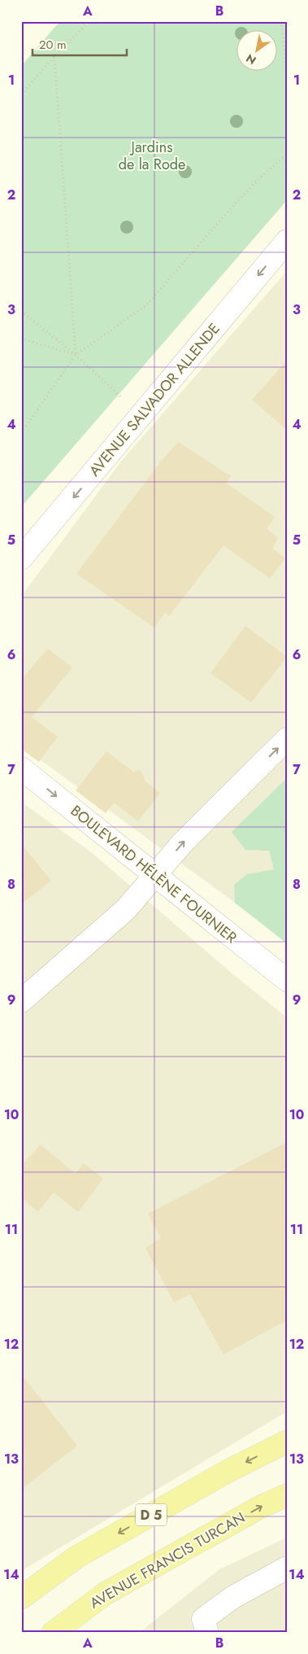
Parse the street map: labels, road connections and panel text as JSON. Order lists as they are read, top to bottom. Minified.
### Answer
{"streets":{"main road":["AVENUE SALVADOR ALLENDE","BOULEVARD HÉLÈNE FOURNIER","D 5","AVENUE FRANCIS TURCAN"]},"one_way":["AVENUE SALVADOR ALLENDE","BOULEVARD HÉLÈNE FOURNIER"],"parks":["Jardins de la Rode"],"scale_bar":"20 m","north":"bottom left","grid":{"columns":["A","B"],"rows":["1","2","3","4","5","6","7","8","9","10","11","12","13","14"]}}
